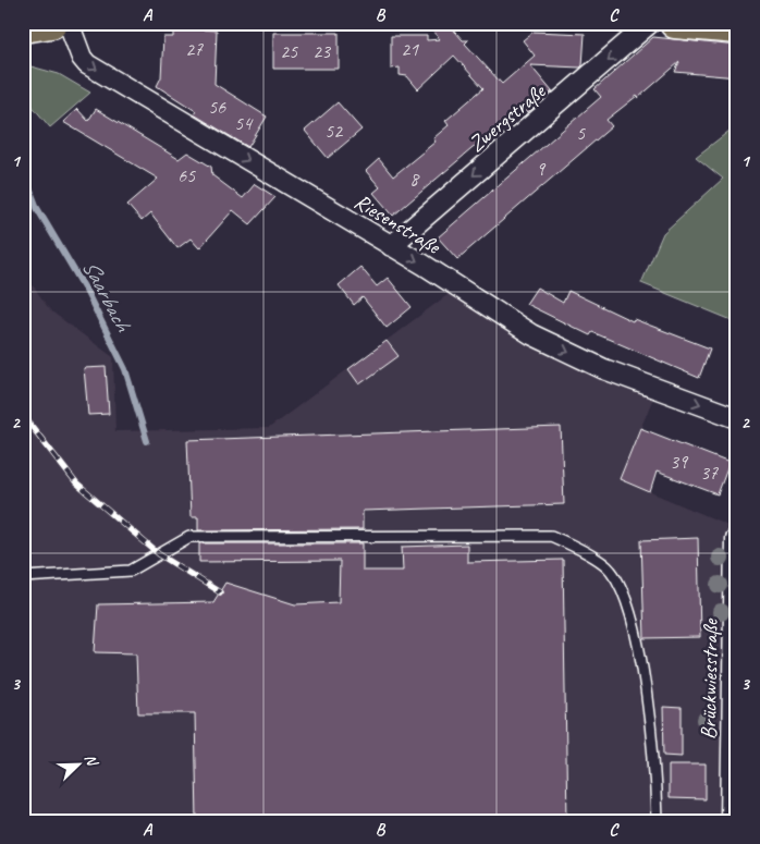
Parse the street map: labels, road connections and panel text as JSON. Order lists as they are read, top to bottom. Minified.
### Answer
{"streets":{"street":["Zwergstraße","Riesenstraße","Brückwiesstraße"]},"crossings":[["Zwergstraße","Riesenstraße"]],"one_way":["Zwergstraße","Riesenstraße"],"water":["Saarbach"],"house_numbers":["27","21","25","23","56","54","52","5","9","65","8","39","37"],"north":"top right","grid":{"columns":["A","B","C"],"rows":["1","2","3"]}}
